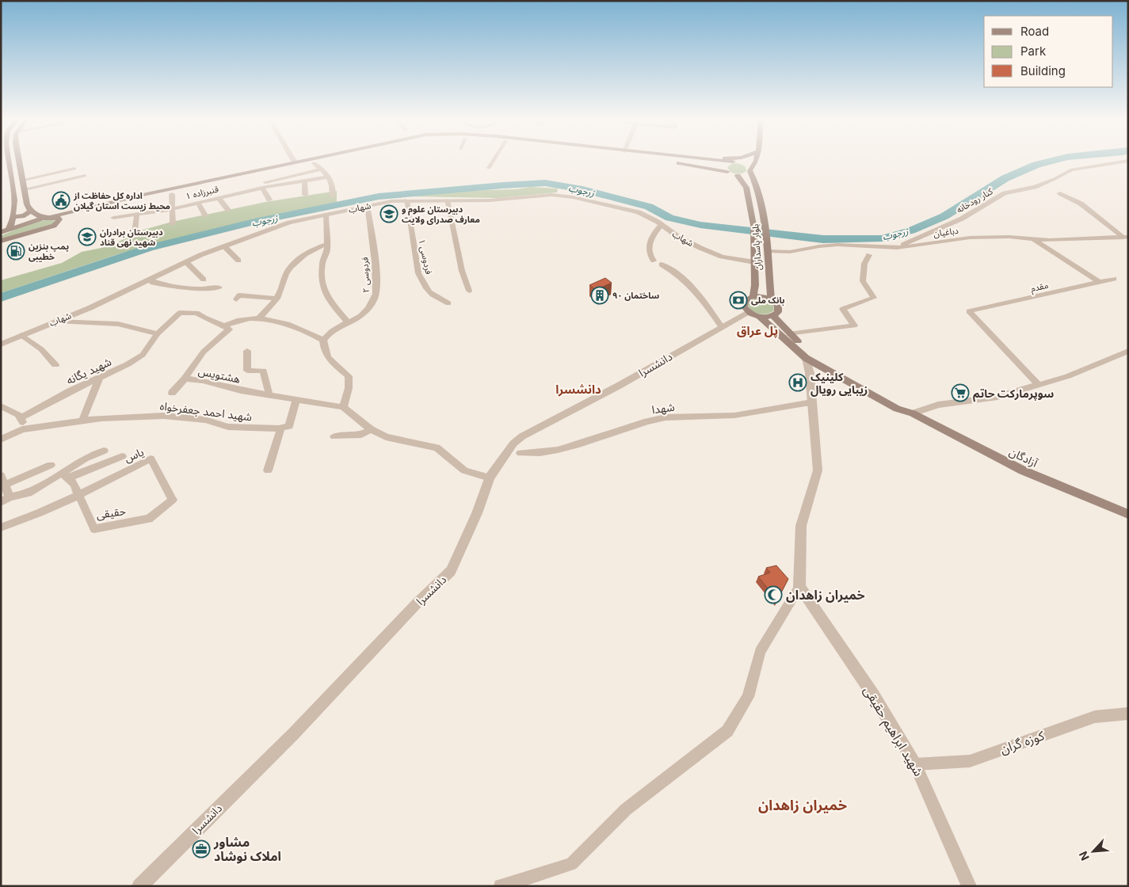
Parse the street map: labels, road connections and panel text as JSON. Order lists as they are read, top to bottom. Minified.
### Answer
{"streets":{"main road":["بلوار پاسداران","آزادگان"],"street":["قنبرزاده ۱","کنار رودخانه","شهاب","دباغیان","فردوسی ۱","فردوسی ۲","مقدم","دانشسرا","شهید یگانه","هشتویس","شهدا","شهید احمد جعفرخواه","یاس","حقیقی","شهید ابراهیم حقیقی","کوزه گران"]},"crossings":[["کنار رودخانه","دباغیان"],["شهاب","بلوار پاسداران"],["شهاب","فردوسی ۱"],["شهاب","فردوسی ۲"],["دباغیان","بلوار پاسداران"],["بلوار پاسداران","آزادگان"],["شهید یگانه","هشتویس"],["یاس","حقیقی"],["شهید ابراهیم حقیقی","کوزه گران"]],"districts":["پل عراق","دانشسرا","خمیران زاهدان"],"water":["زرجوب"],"places":{"public building":["اداره کل حفاظت از محیط زیست استان گیلان"],"school or university":["دبیرستان علوم و معارف صدرای ولایت","دبیرستان برادران شهید نهی قناد"],"fuel station":["پمپ بنزین خطیبی"],"building":["ساختمان ۹۰"],"bank":["بانک ملی"],"hospital":["کلینیک زیبایی رویال"],"supermarket":["سوپرمارکت حاتم"],"mosque":["خمیران زاهدان"],"office":["مشاور املاک نوشاد"]},"legend":["Road","Park","Building"],"north":"bottom left"}
